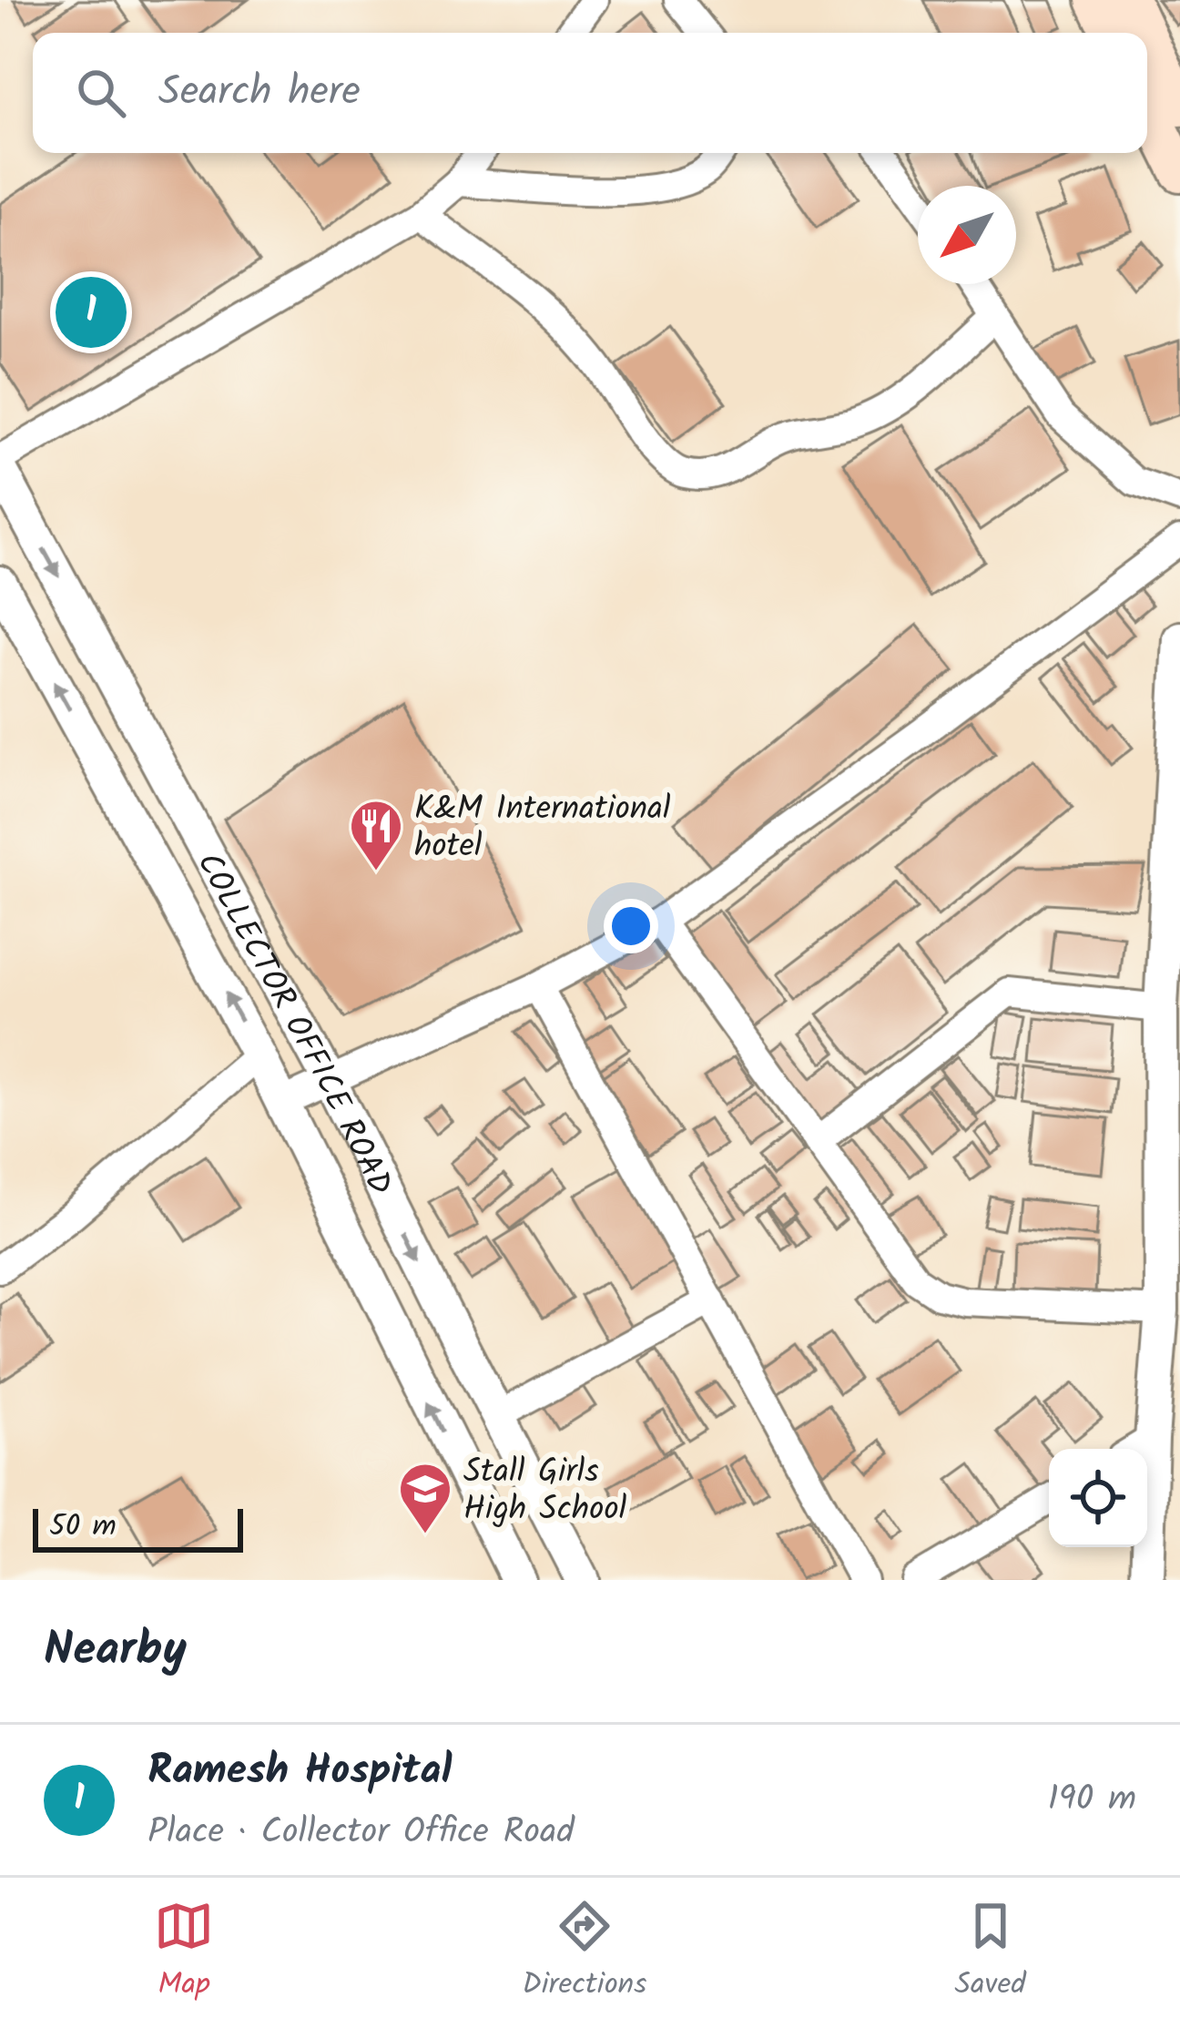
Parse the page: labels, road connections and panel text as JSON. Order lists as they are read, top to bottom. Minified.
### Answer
{"streets":{"street":["COLLECTOR OFFICE ROAD"]},"places":{"restaurant":["K&M International hotel"],"school or university":["Stall Girls High School"]},"scale_bar":"50 m","north":"bottom left","page":{"search":"Search here","pins":"1","scale":"50 m","heading":"Nearby","list":[{"mark":"1","name":"Ramesh Hospital","note":"Place · Collector Office Road","value":"190 m"}],"nav":["Map","Directions","Saved"]}}
